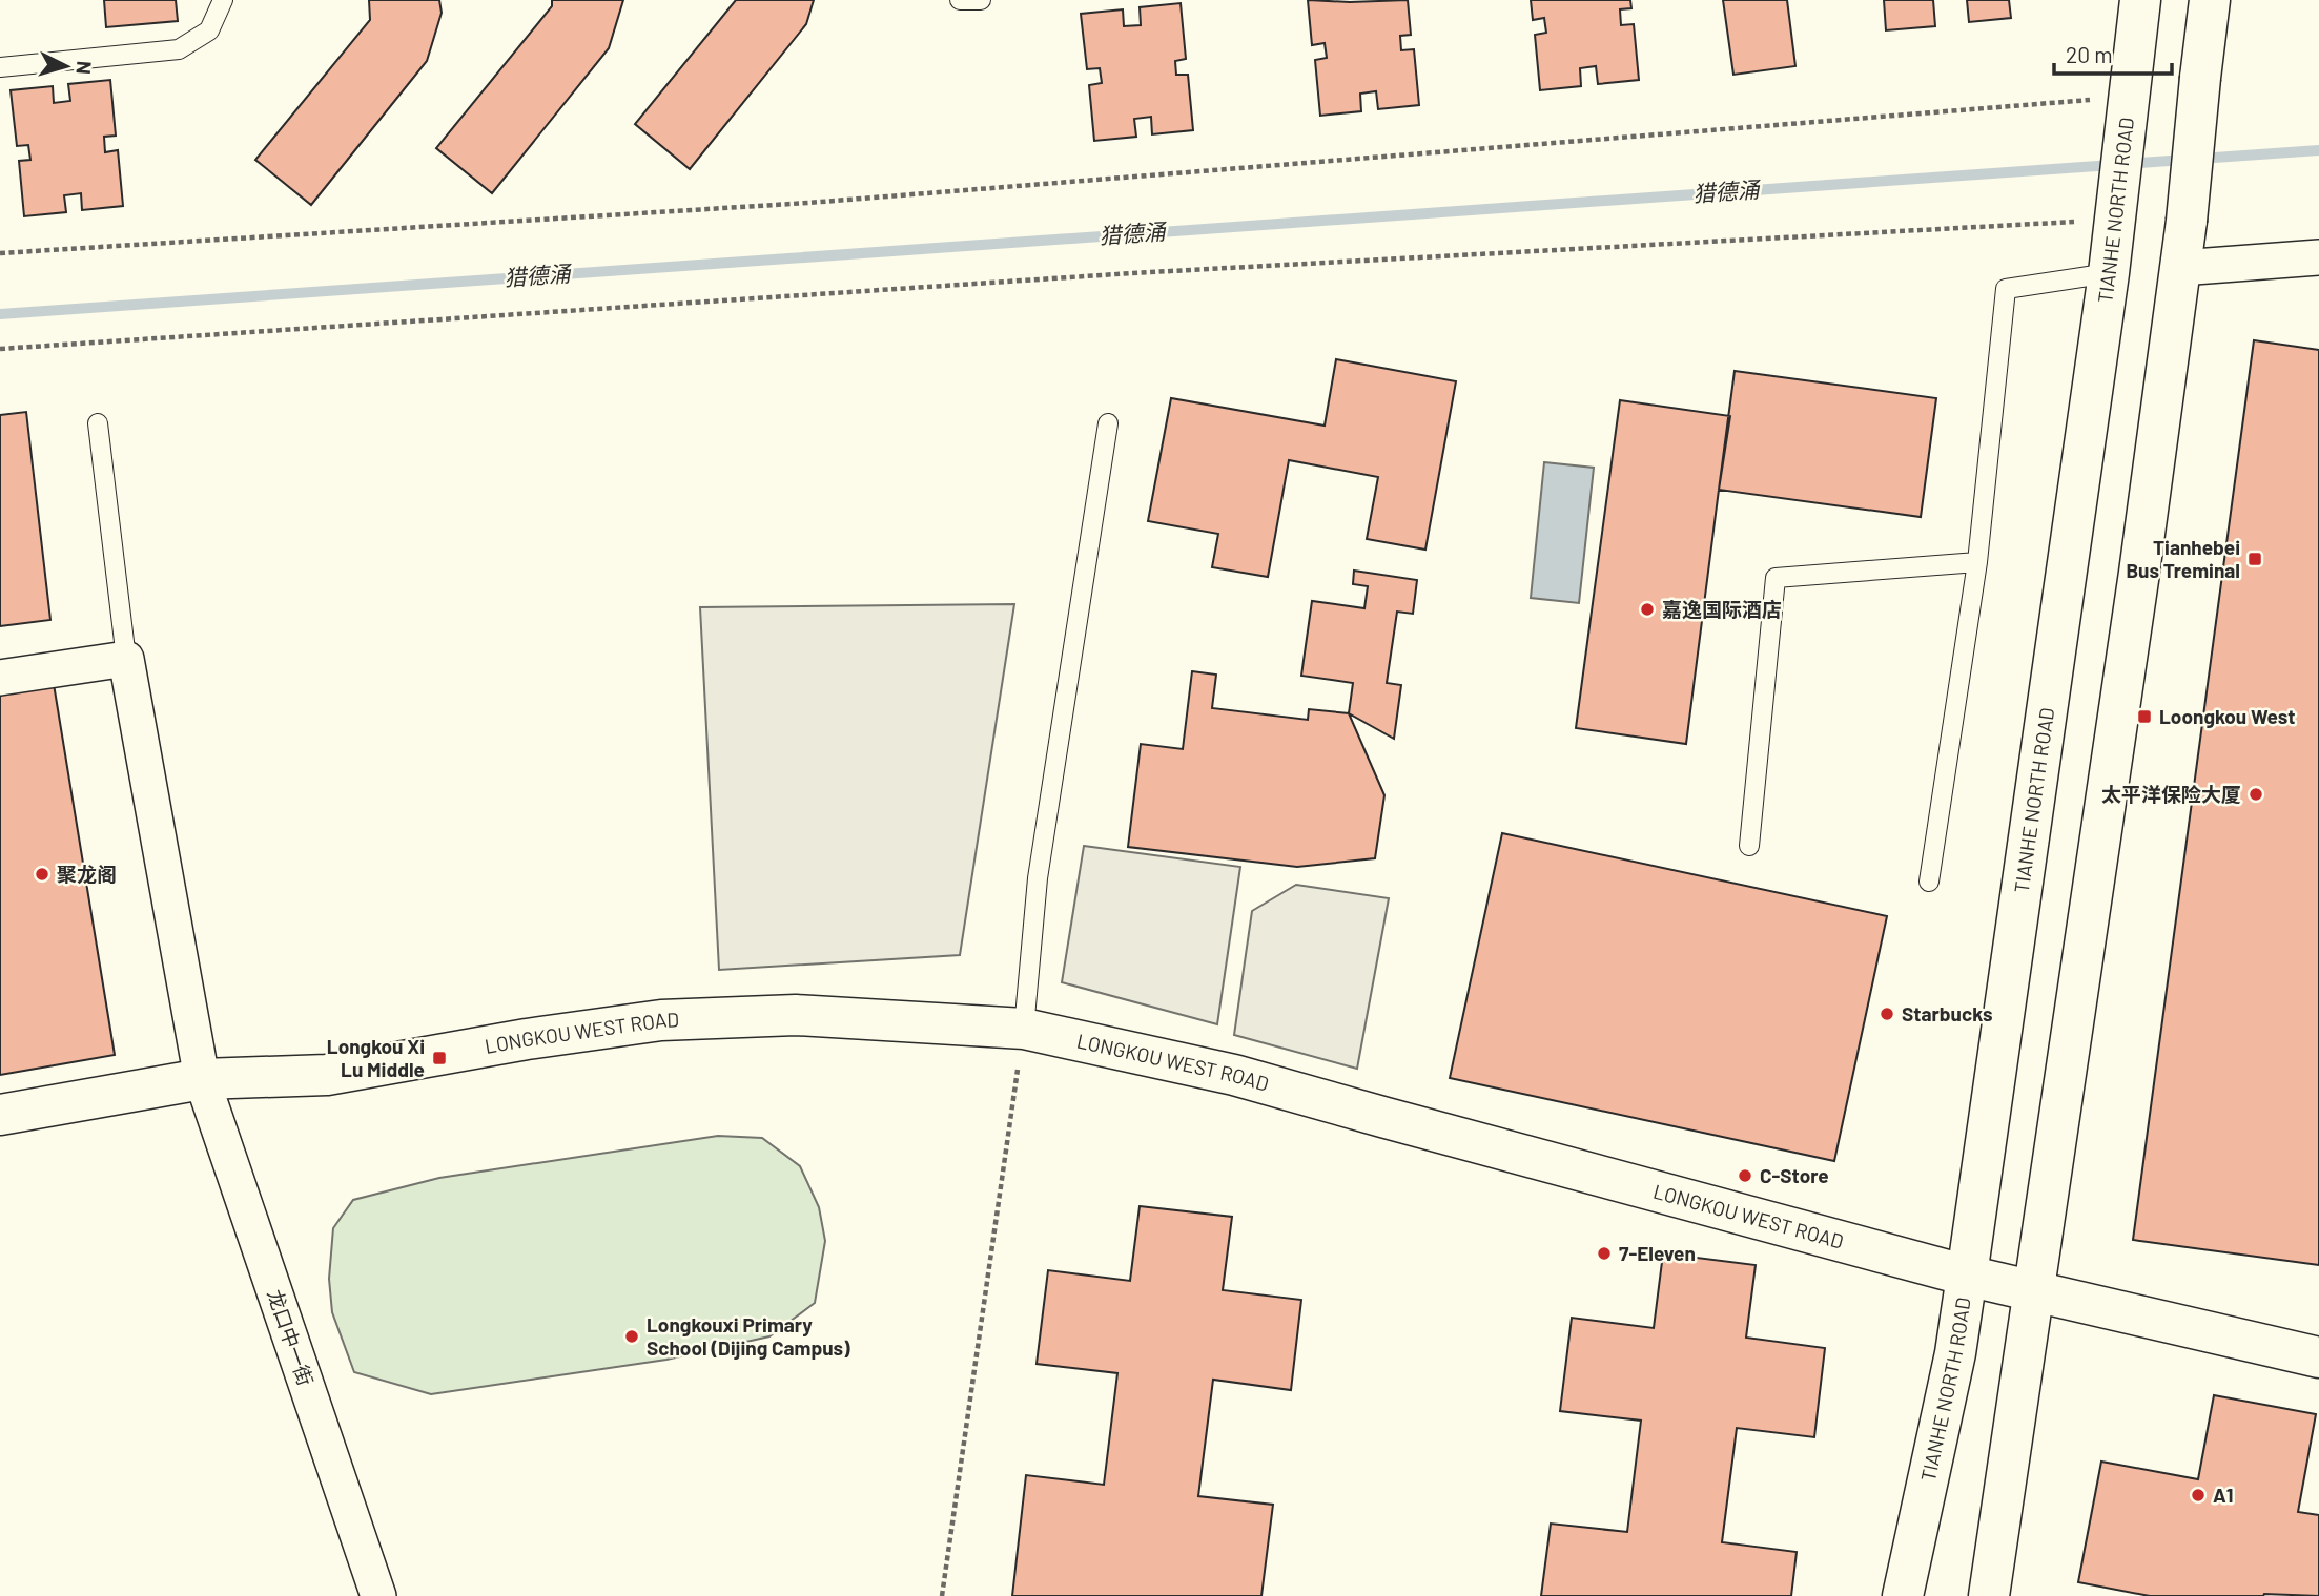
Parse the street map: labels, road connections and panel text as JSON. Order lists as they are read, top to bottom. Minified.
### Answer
{"streets":{"main road":["TIANHE NORTH ROAD","LONGKOU WEST ROAD"],"street":["龙口中一街"]},"crossings":[["TIANHE NORTH ROAD","LONGKOU WEST ROAD"],["LONGKOU WEST ROAD","龙口中一街"]],"water":["猎德涌"],"places":{"transit":["Tianhebei Bus Treminal","Loongkou West","Longkou Xi Lu Middle"],"other":["嘉逸国际酒店","太平洋保险大厦","聚龙阁","Starbucks","C-Store","7-Eleven","Longkouxi Primary School (Dijing Campus)","A1"]},"scale_bar":"20 m","north":"right"}
